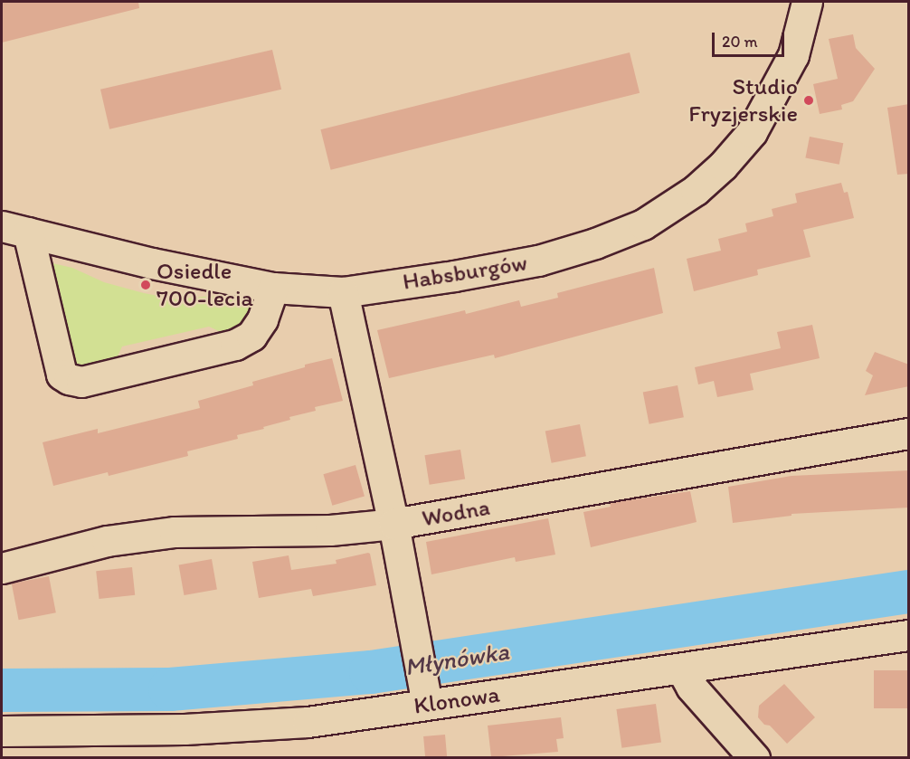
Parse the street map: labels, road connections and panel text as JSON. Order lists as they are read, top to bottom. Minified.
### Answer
{"streets":{"street":["Habsburgów","Wodna","Klonowa"]},"water":["Młynówka"],"places":["Studio Fryzjerskie","Osiedle 700-lecia"],"scale_bar":"20 m"}
